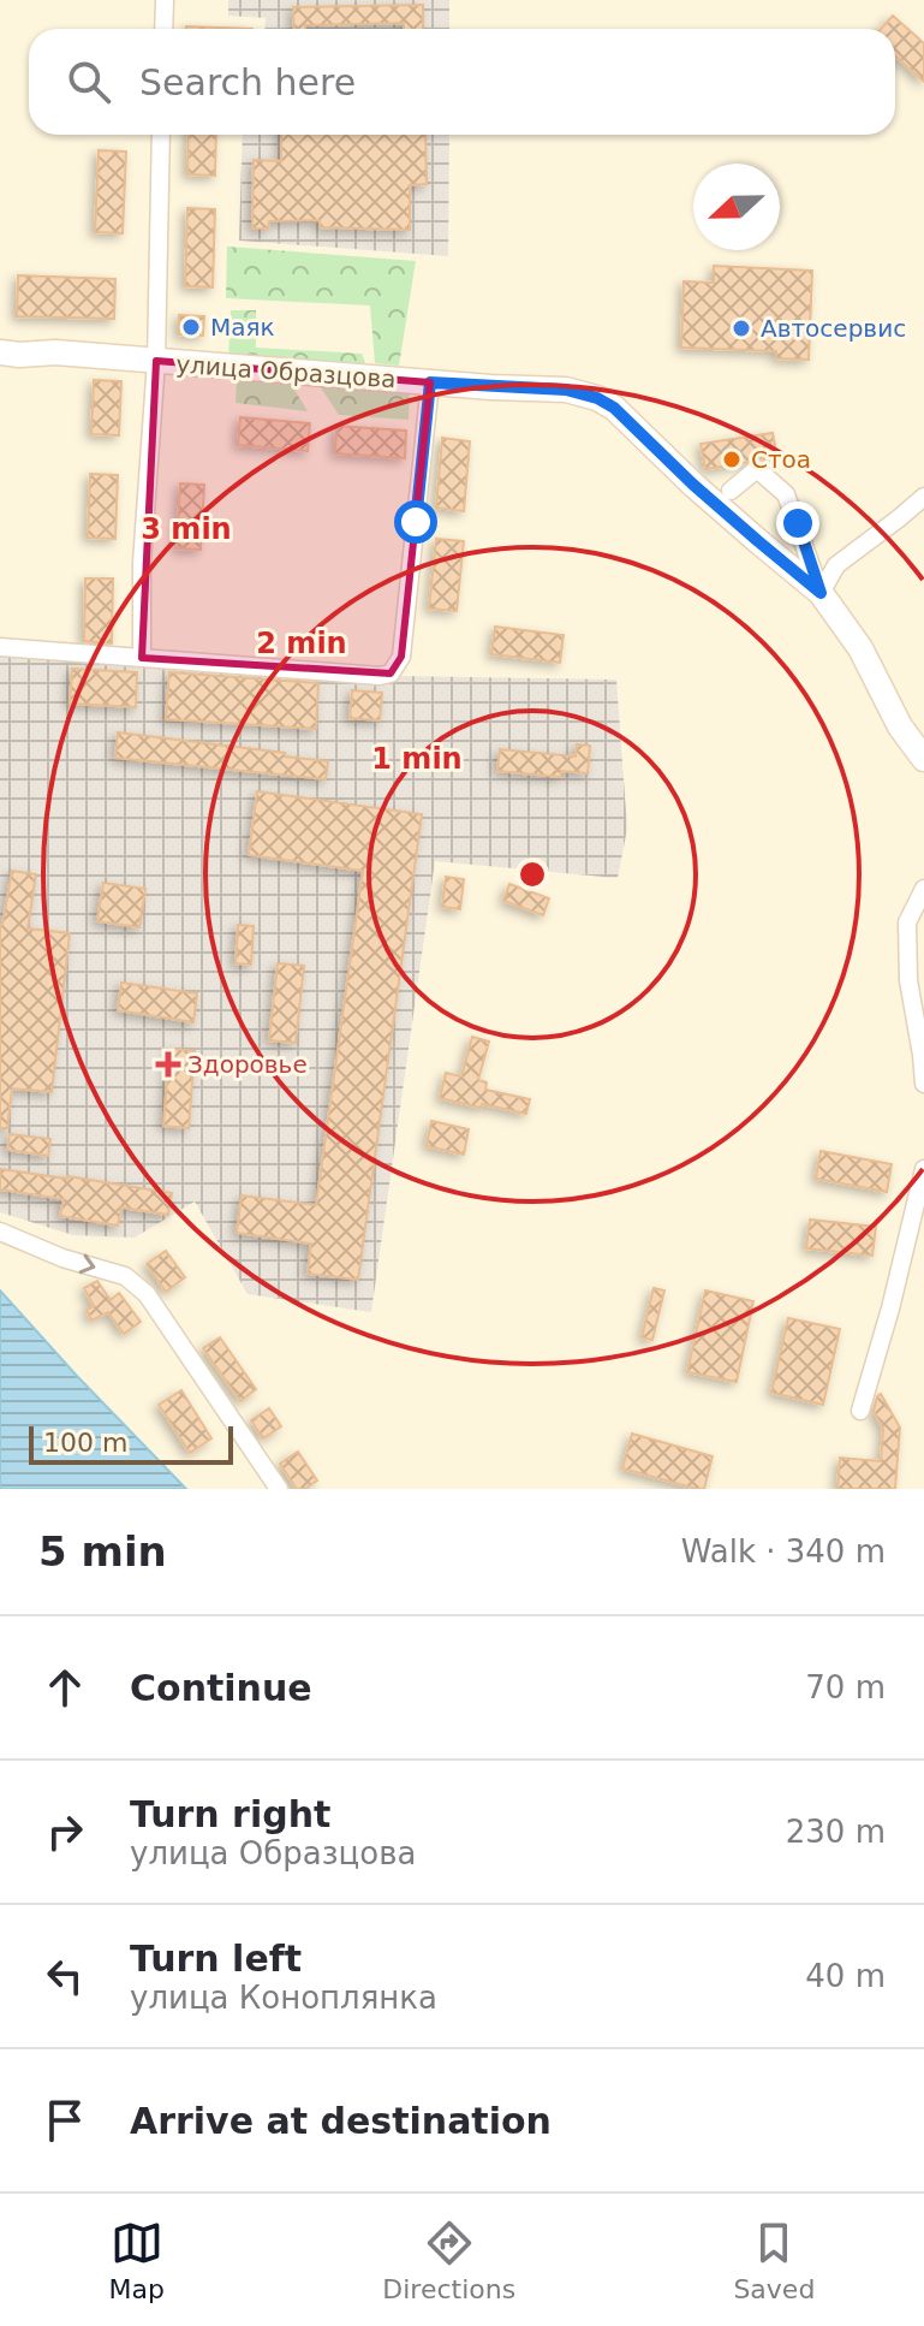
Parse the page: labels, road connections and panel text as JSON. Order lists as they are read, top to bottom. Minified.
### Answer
{"streets":{"main road":["улица Образцова"]},"places":{"other":["Маяк","Автосервис","Стоа"],"health":["Здоровье"]},"scale_bar":"100 m","north":"left","page":{"search":"Search here","scale":"100 m","heading":["5 min","Walk · 340 m"],"list":[["Continue","70 m"],["Turn right","улица Образцова","230 m"],["Turn left","улица Коноплянка","40 m"],"Arrive at destination"],"nav":["Map","Directions","Saved"]},"rings":["3 min","2 min","1 min"]}
